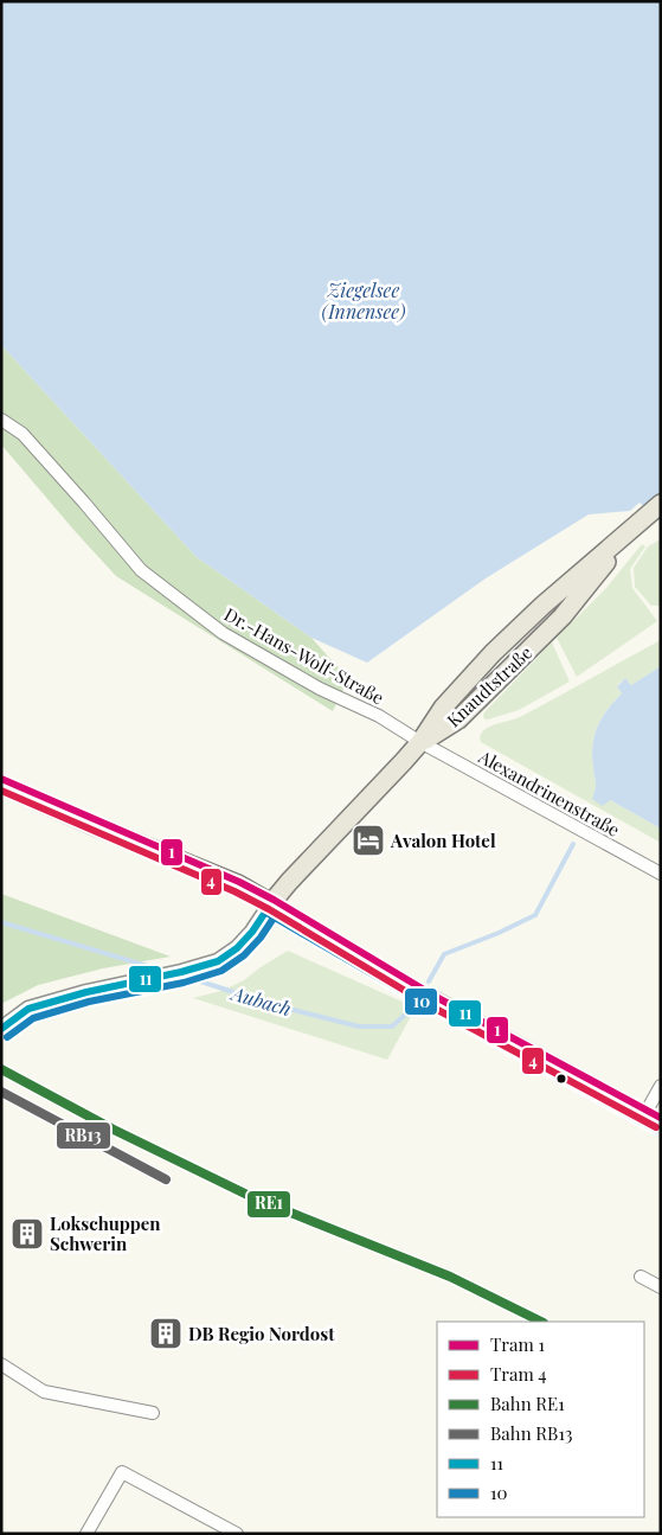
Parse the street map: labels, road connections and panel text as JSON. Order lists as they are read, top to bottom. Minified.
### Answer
{"streets":{"main road":["Knaudtstraße"],"street":["Dr.-Hans-Wolf-Straße","Alexandrinenstraße"]},"crossings":[["Dr.-Hans-Wolf-Straße","Knaudtstraße"],["Dr.-Hans-Wolf-Straße","Alexandrinenstraße"],["Knaudtstraße","Alexandrinenstraße"]],"water":["Ziegelsee (Innensee)","Aubach"],"places":{"hotel":["Avalon Hotel"],"building":["Lokschuppen Schwerin","DB Regio Nordost"]},"lines":["tram line 1","tram line 4","transit line 11","transit line 10","rail line RE1","rail line RB13"],"legend":["Tram 1","Tram 4","Bahn RE1","Bahn RB13","11","10"]}
